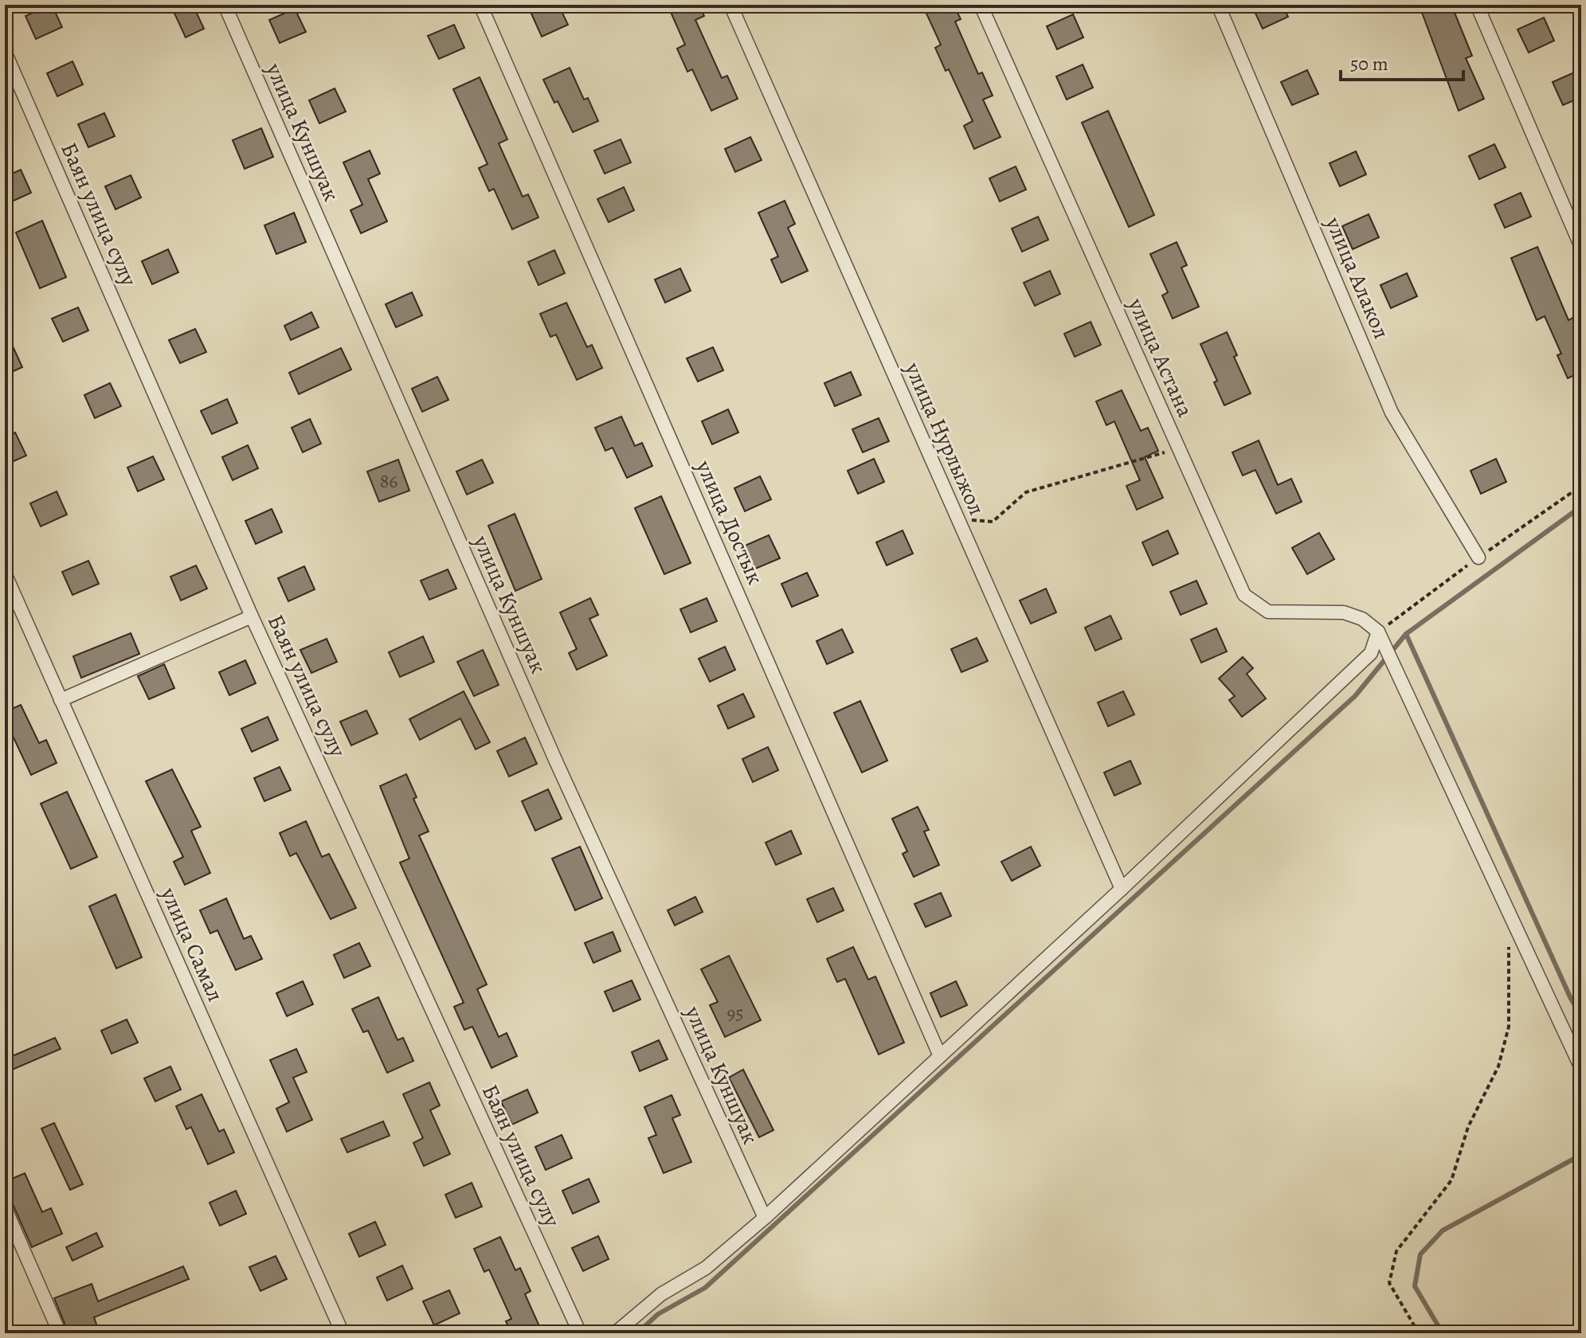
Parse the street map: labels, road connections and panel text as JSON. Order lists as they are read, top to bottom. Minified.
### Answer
{"streets":{"street":["улица Куншуак","Баян улица сулу","улица Алакол","улица Астана","улица Нурлыжол","улица Достык","улица Самал"]},"house_numbers":["86","95"],"scale_bar":"50 m"}
